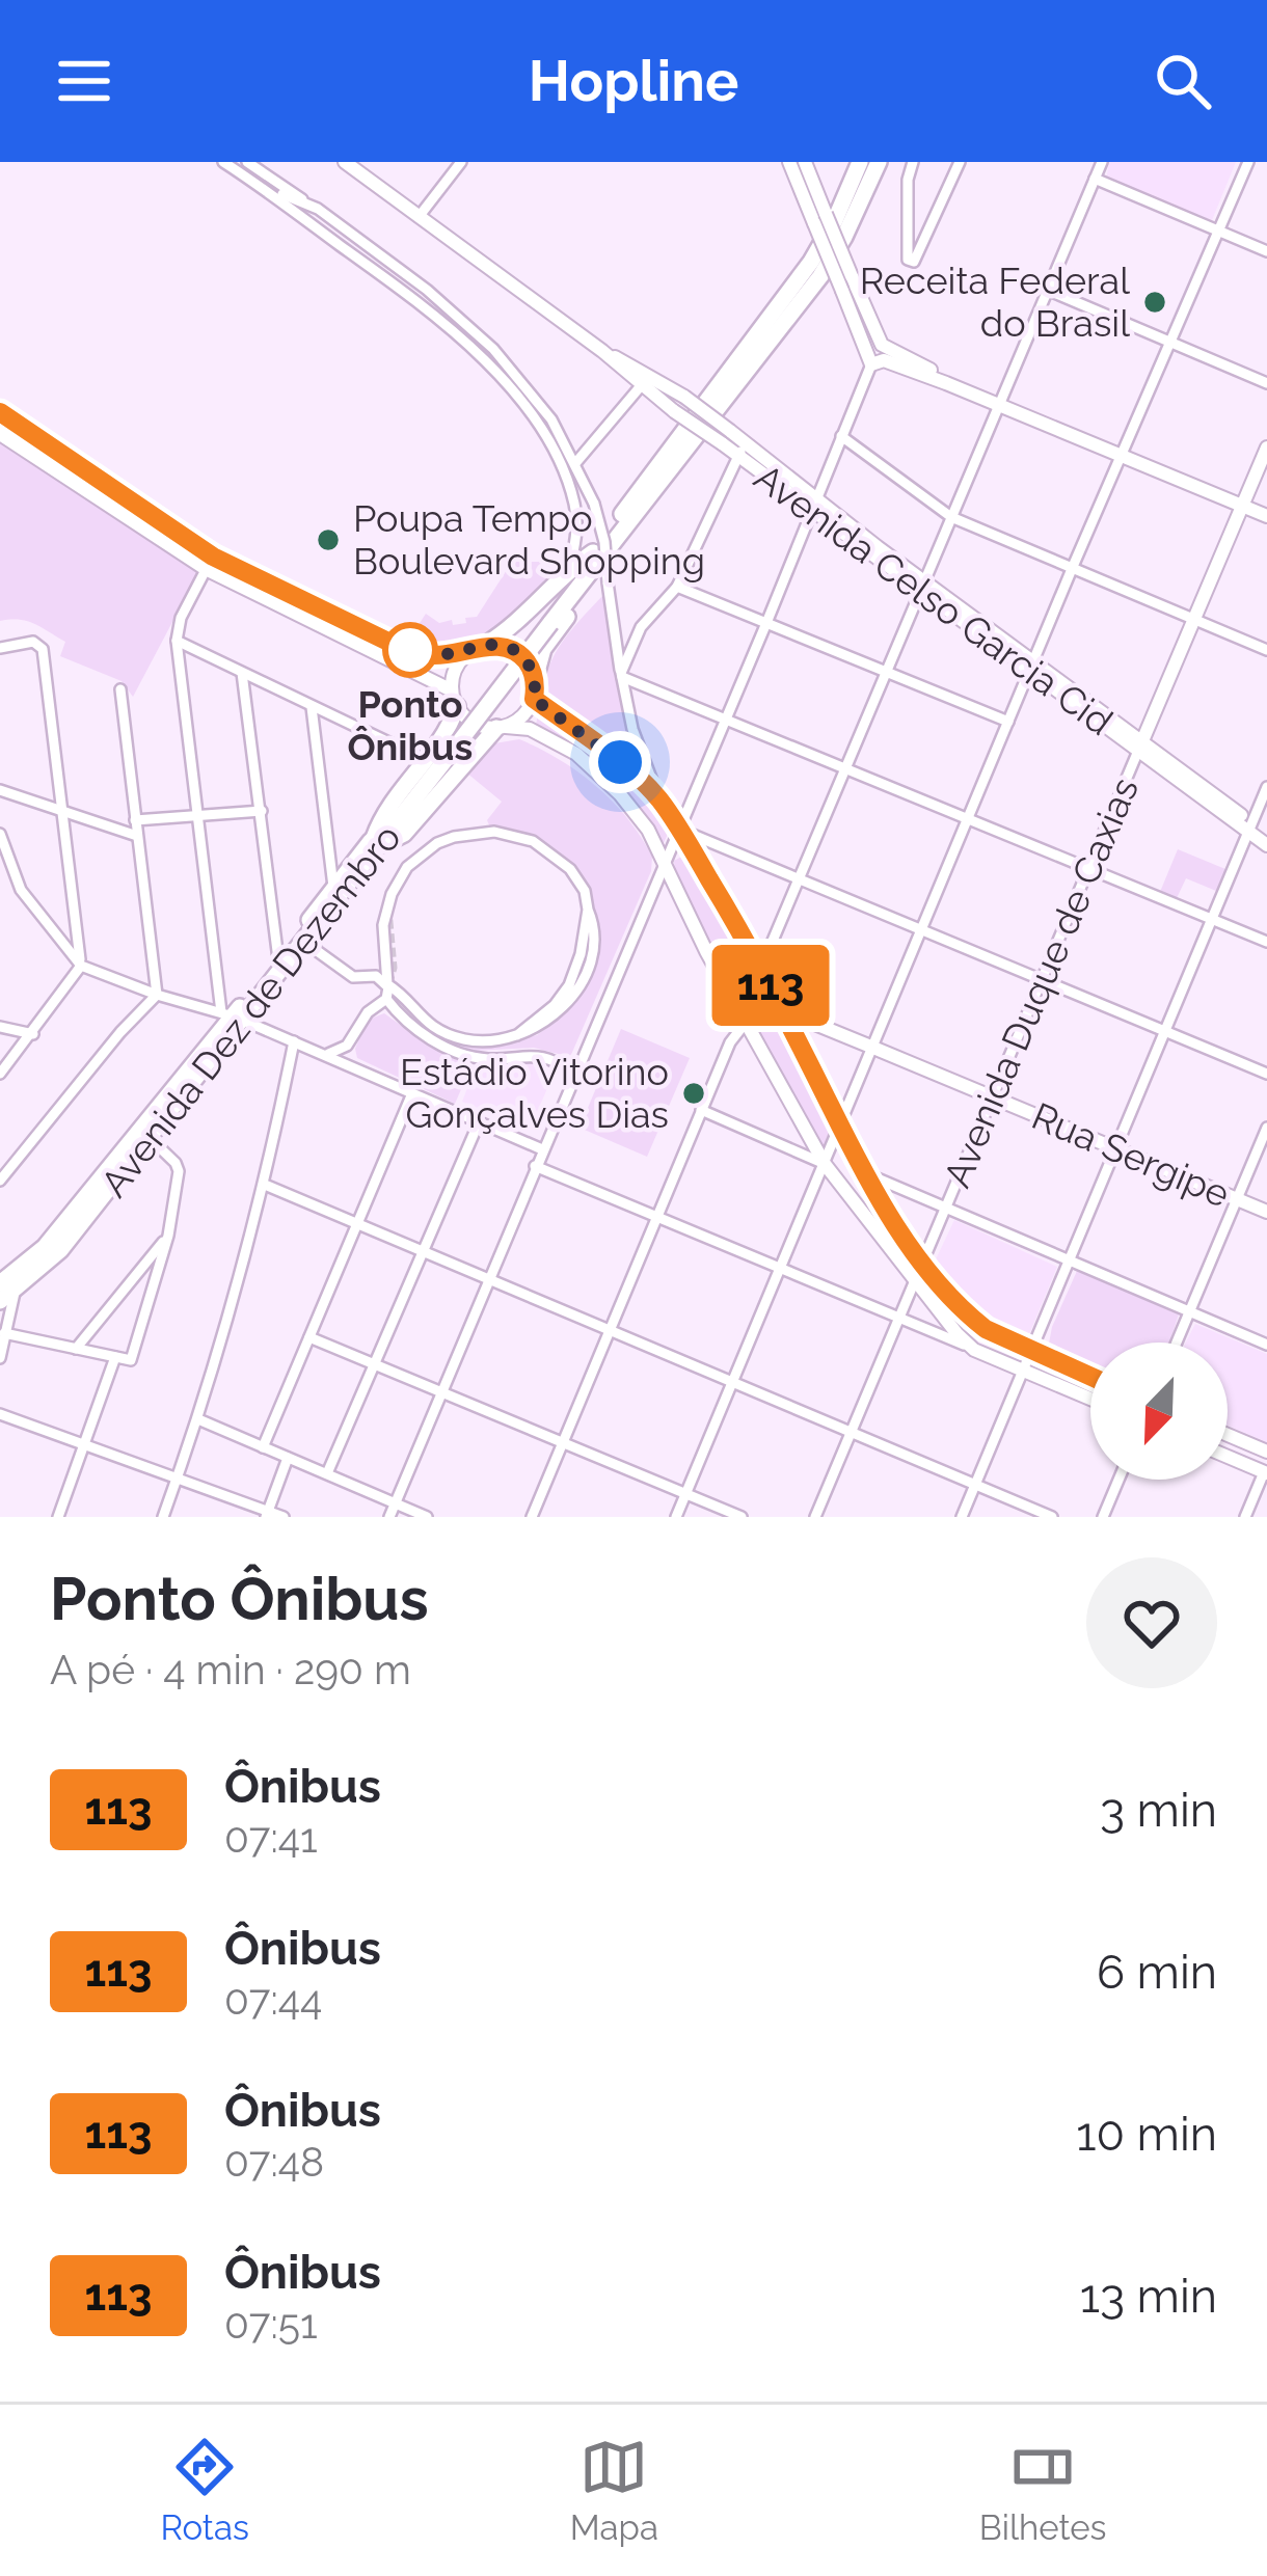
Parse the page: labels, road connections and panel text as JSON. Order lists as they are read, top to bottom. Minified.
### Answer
{"streets":{"highway":["Avenida Dez de Dezembro"],"main road":["Avenida Celso Garcia Cid","Avenida Duque de Caxias","Rua Sergipe"]},"crossings":[["Avenida Celso Garcia Cid","Avenida Duque de Caxias"],["Avenida Duque de Caxias","Rua Sergipe"]],"places":["Receita Federal do Brasil","Poupa Tempo Boulevard Shopping","Ponto Ônibus","Estádio Vitorino Gonçalves Dias"],"lines":["bus line 113"],"north":"bottom left","page":{"header":"Hopline","on_map":"113","heading":["Ponto Ônibus","A pé · 4 min · 290 m"],"list":[{"mark":"113","name":"Ônibus","note":"07:41","value":"3 min"},{"mark":"113","name":"Ônibus","note":"07:44","value":"6 min"},{"mark":"113","name":"Ônibus","note":"07:48","value":"10 min"},{"mark":"113","name":"Ônibus","note":"07:51","value":"13 min"}],"tabs":["Rotas","Mapa","Bilhetes"]}}
